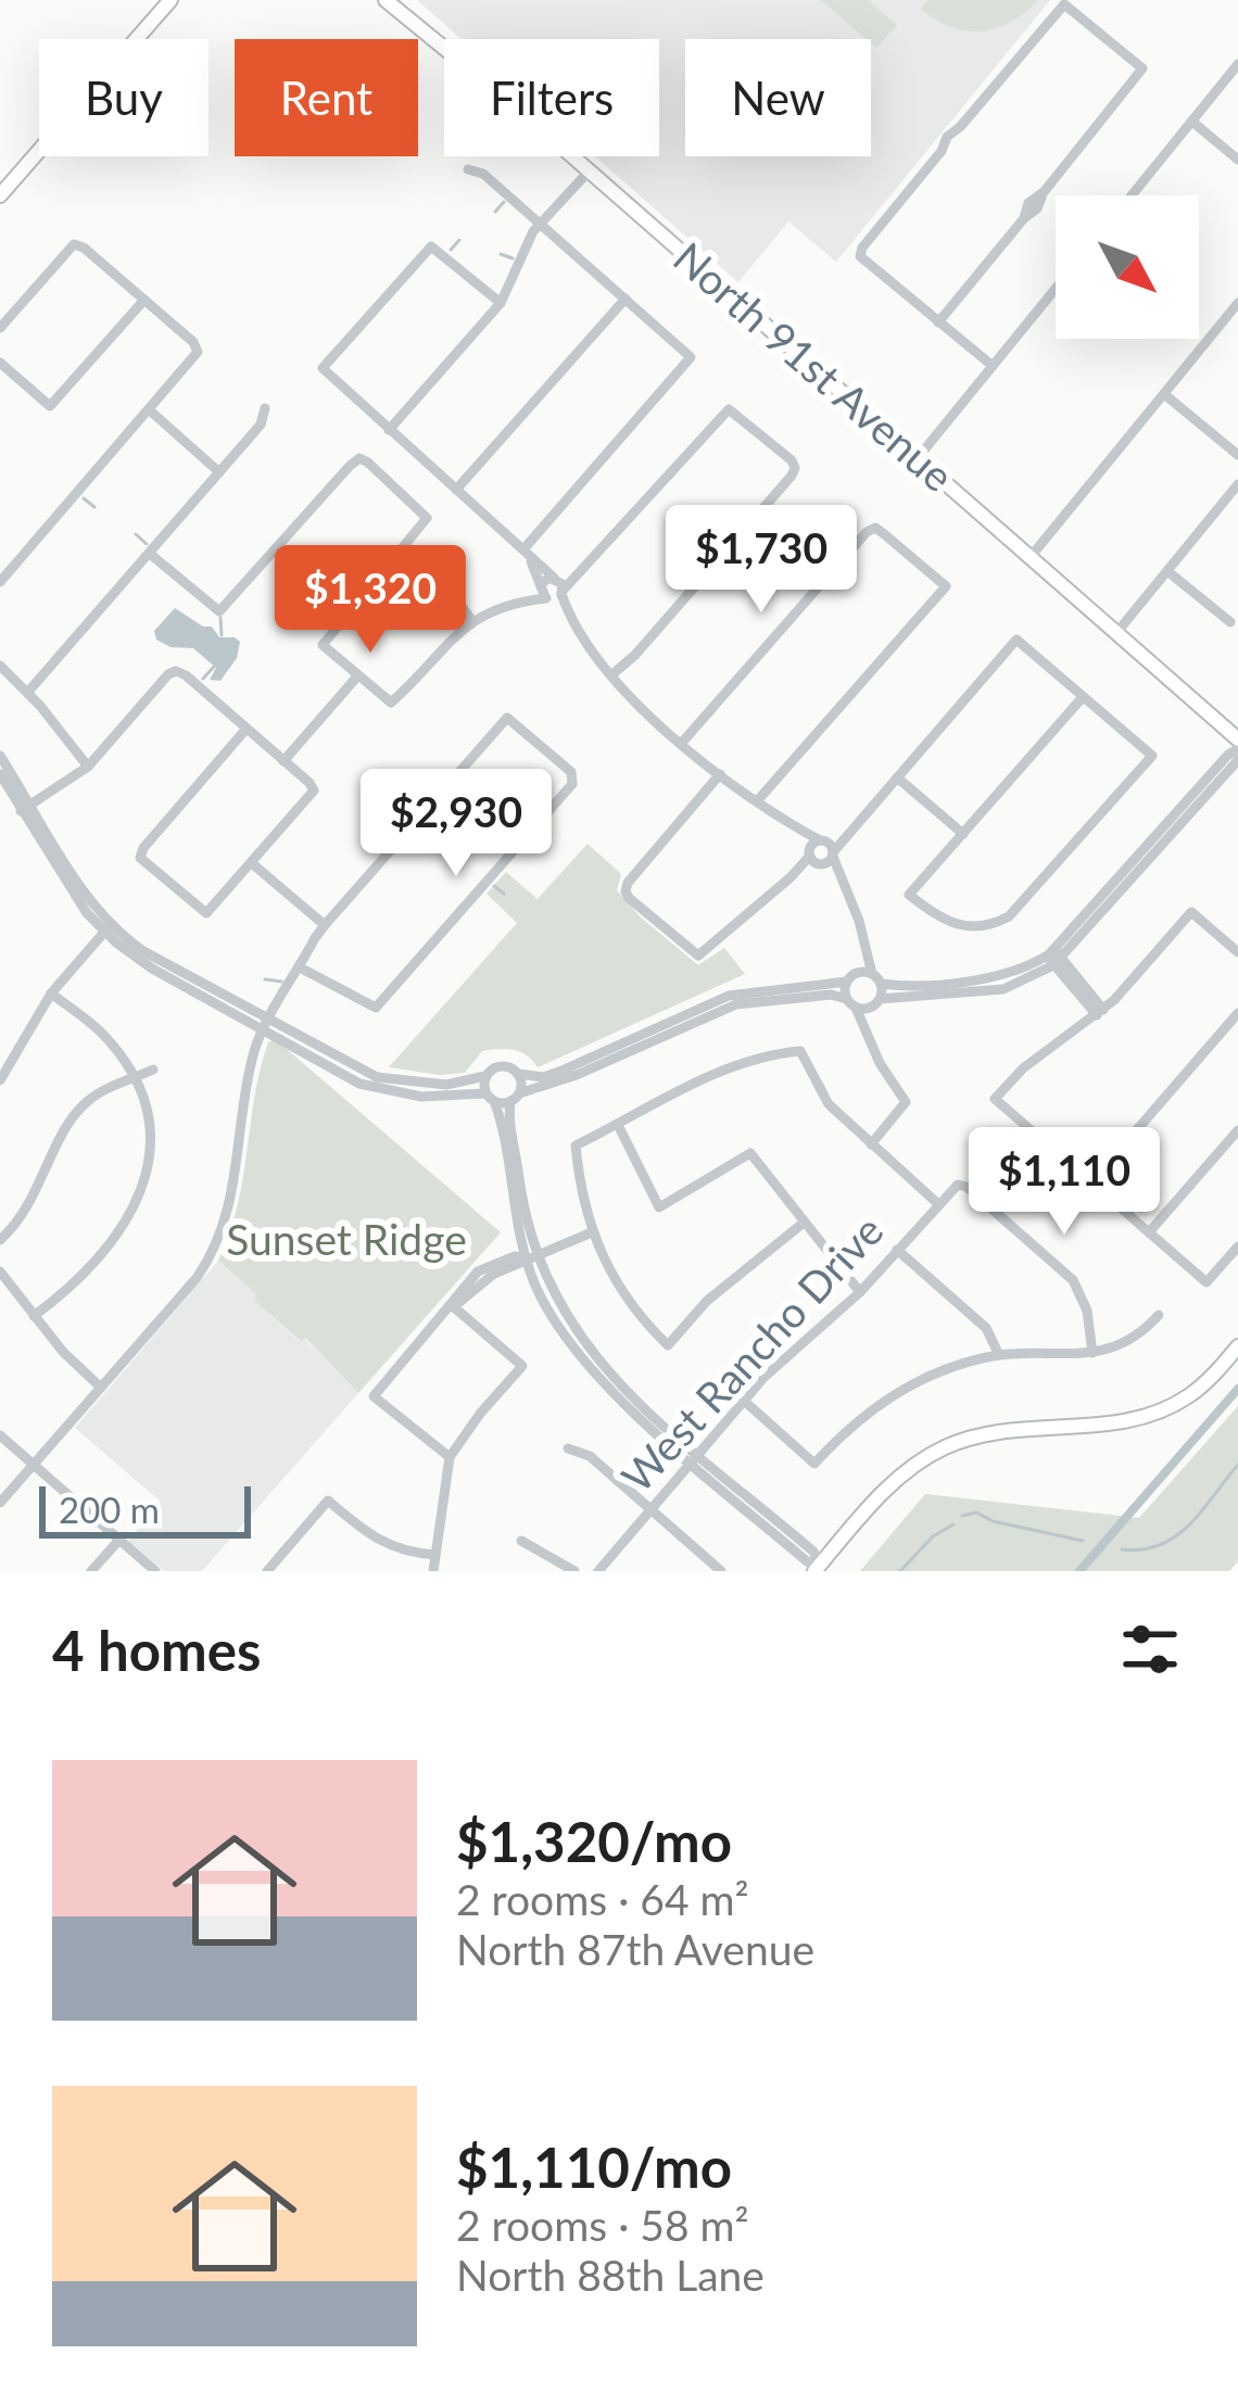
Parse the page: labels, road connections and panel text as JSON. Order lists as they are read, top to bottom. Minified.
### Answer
{"streets":{"main road":["North 91st Avenue"],"street":["West Rancho Drive"]},"parks":["Sunset Ridge"],"scale_bar":"200 m","north":"bottom right","page":{"chip":["Buy","Rent","Filters","New"],"price":["$1,730","$1,320","$2,930","$1,110"],"scale":"200 m","heading":"4 homes","list":[{"name":"$1,320/mo","note":"2 rooms · 64 m² · North 87th Avenue"},{"name":"$1,110/mo","note":"2 rooms · 58 m² · North 88th Lane"}]}}
